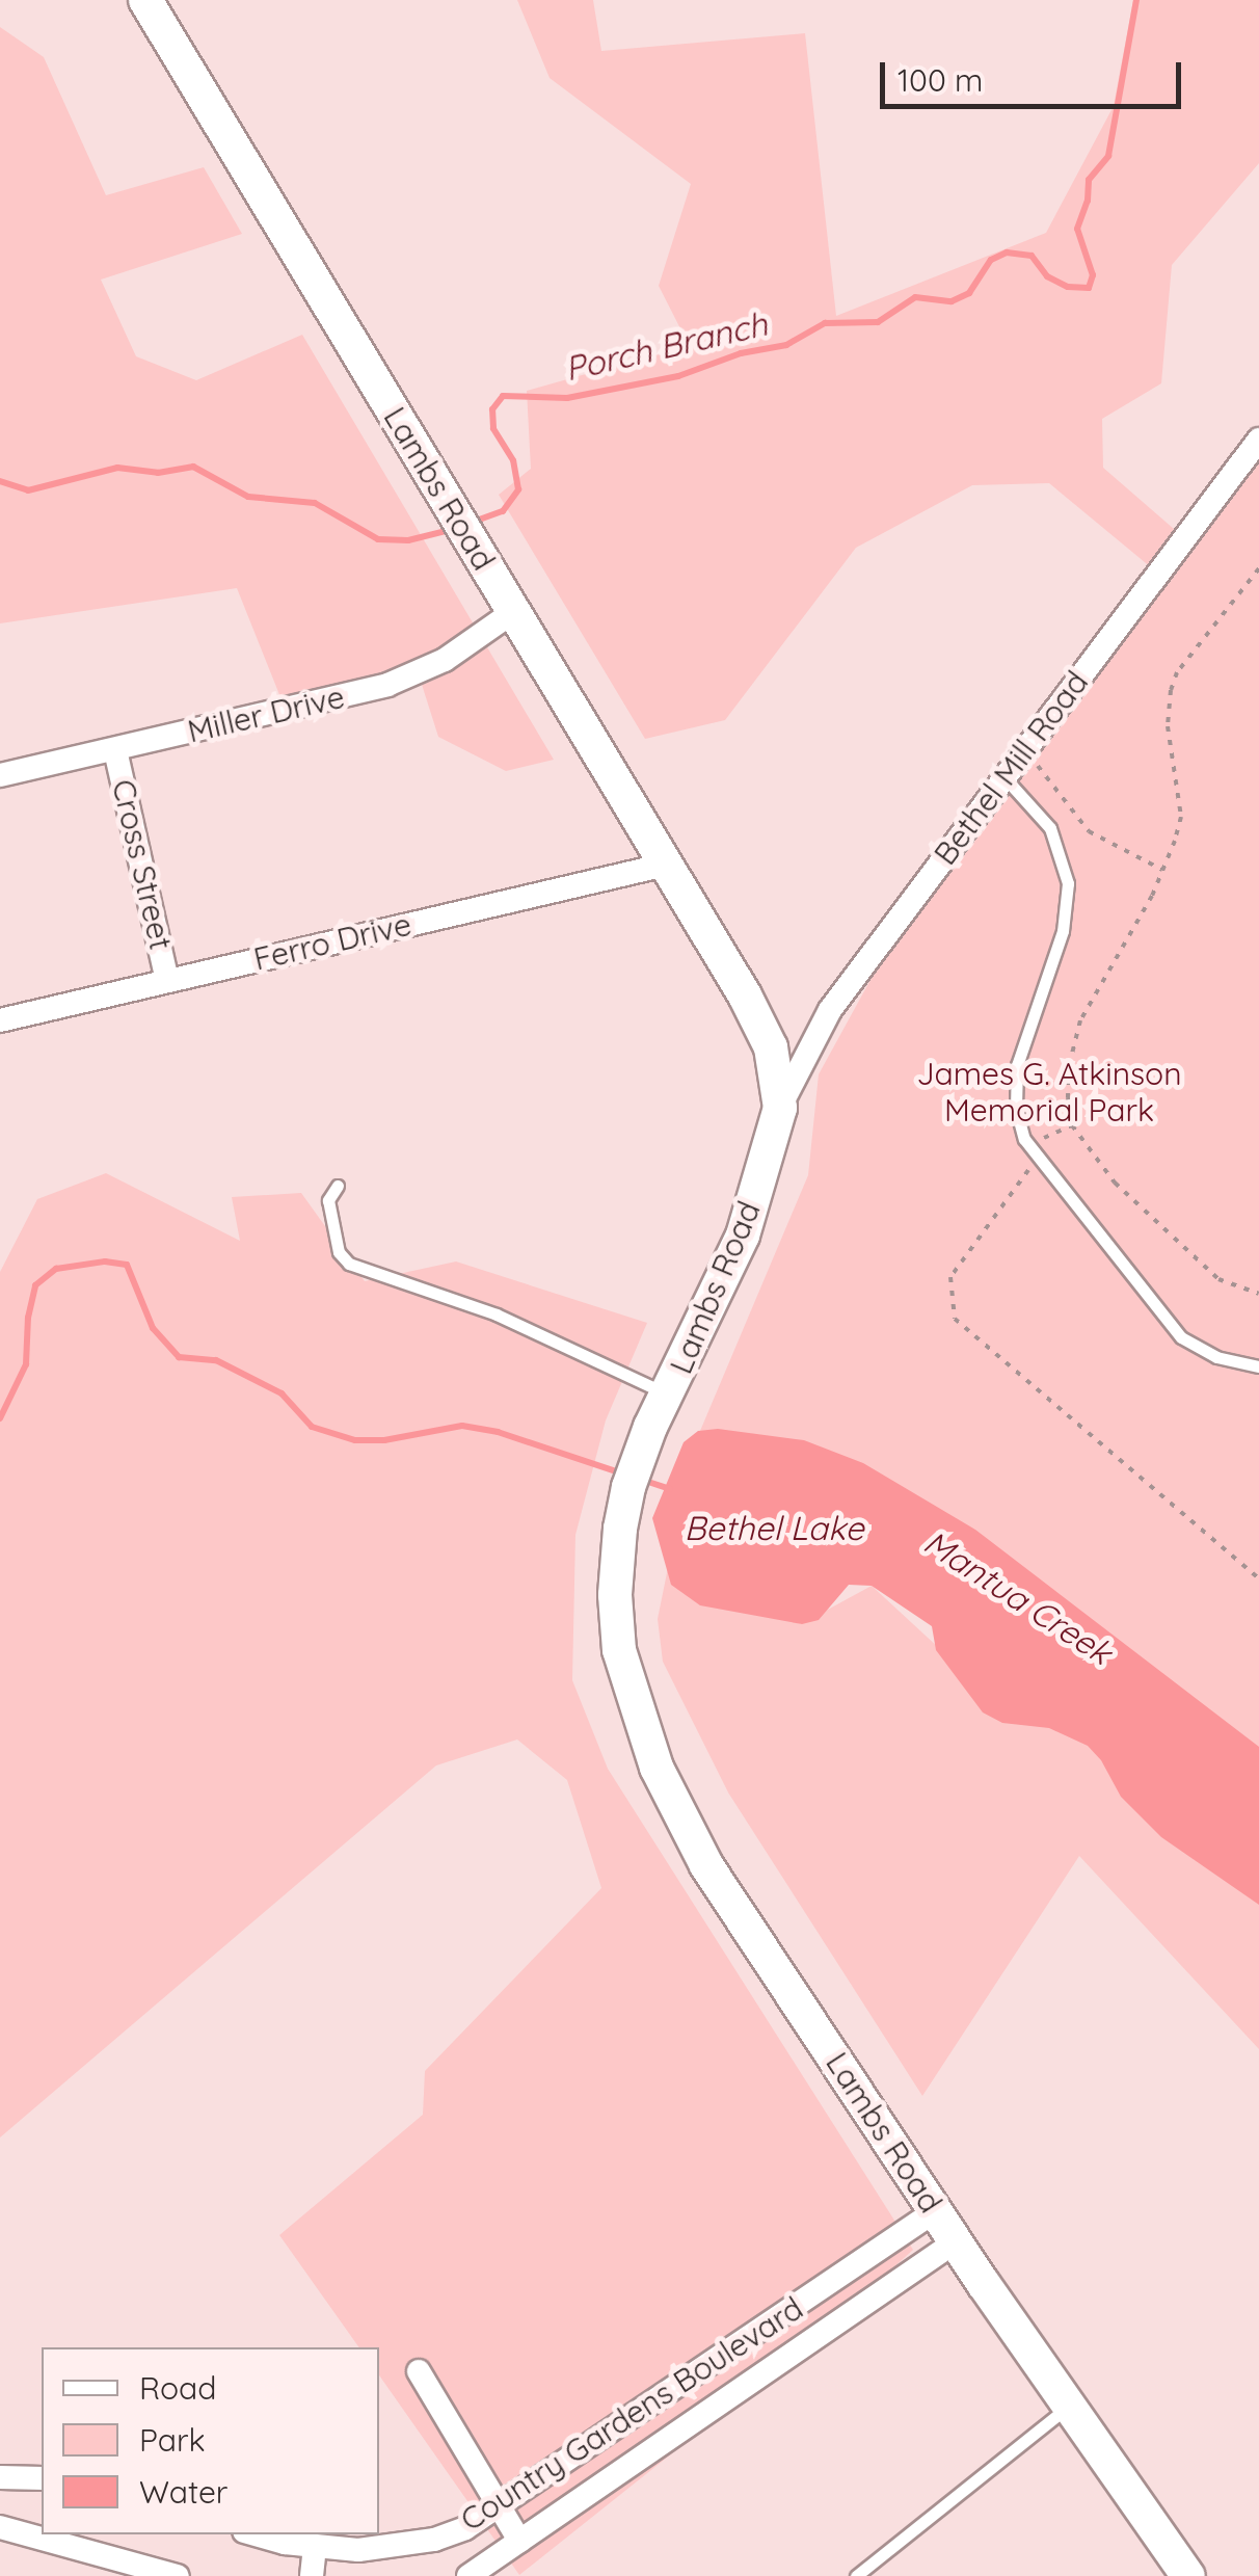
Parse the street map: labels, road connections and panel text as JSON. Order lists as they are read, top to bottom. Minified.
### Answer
{"streets":{"main road":["Lambs Road"],"street":["Miller Drive","Bethel Mill Road","Cross Street","Ferro Drive","Country Gardens Boulevard"]},"crossings":[["Lambs Road","Miller Drive"],["Lambs Road","Bethel Mill Road"],["Lambs Road","Ferro Drive"],["Lambs Road","Country Gardens Boulevard"],["Miller Drive","Cross Street"],["Cross Street","Ferro Drive"]],"water":["Porch Branch","Bethel Lake","Mantua Creek"],"parks":["James G. Atkinson Memorial Park"],"legend":["Road","Park","Water"],"scale_bar":"100 m"}
